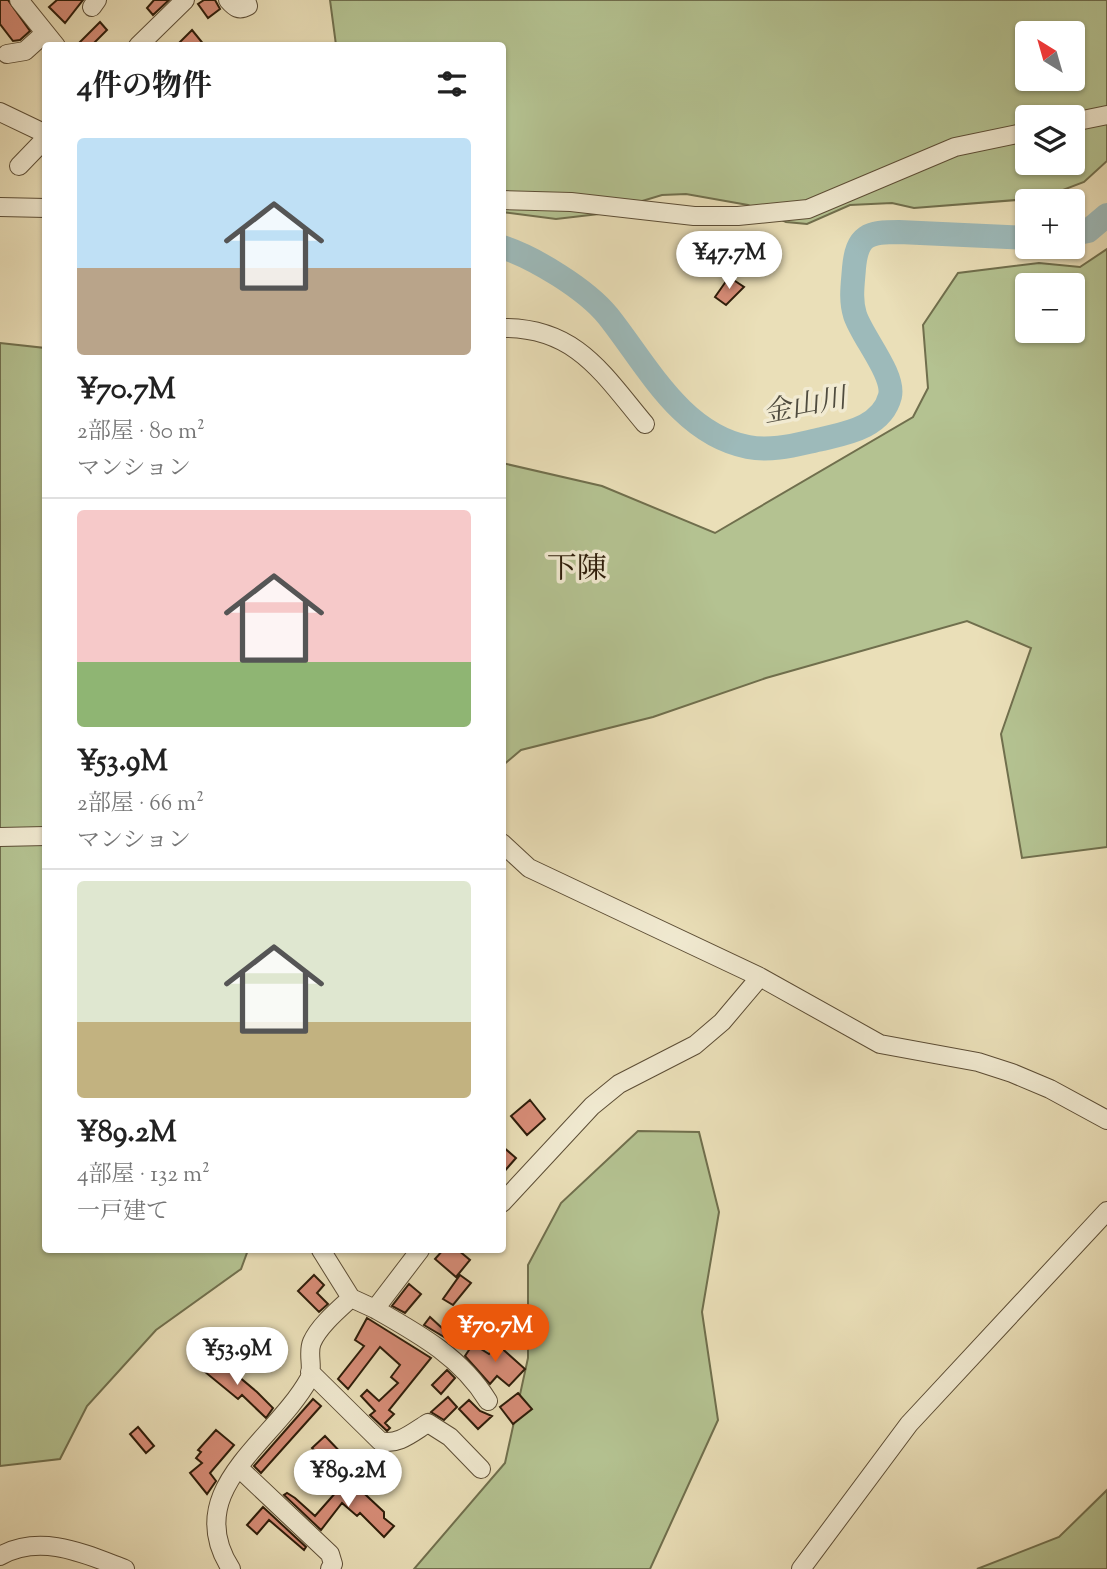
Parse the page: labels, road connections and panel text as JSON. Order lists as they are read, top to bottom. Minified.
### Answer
{"districts":["下陳"],"water":["金山川"],"north":"top left","page":{"map_buttons":["+","−"],"heading":"4件の物件","list":[{"name":"¥70.7M","note":"2部屋 · 80 m² · マンション"},{"name":"¥53.9M","note":"2部屋 · 66 m² · マンション"},{"name":"¥89.2M","note":"4部屋 · 132 m² · 一戸建て"}],"price":["¥47.7M","¥70.7M","¥53.9M","¥89.2M"]}}
